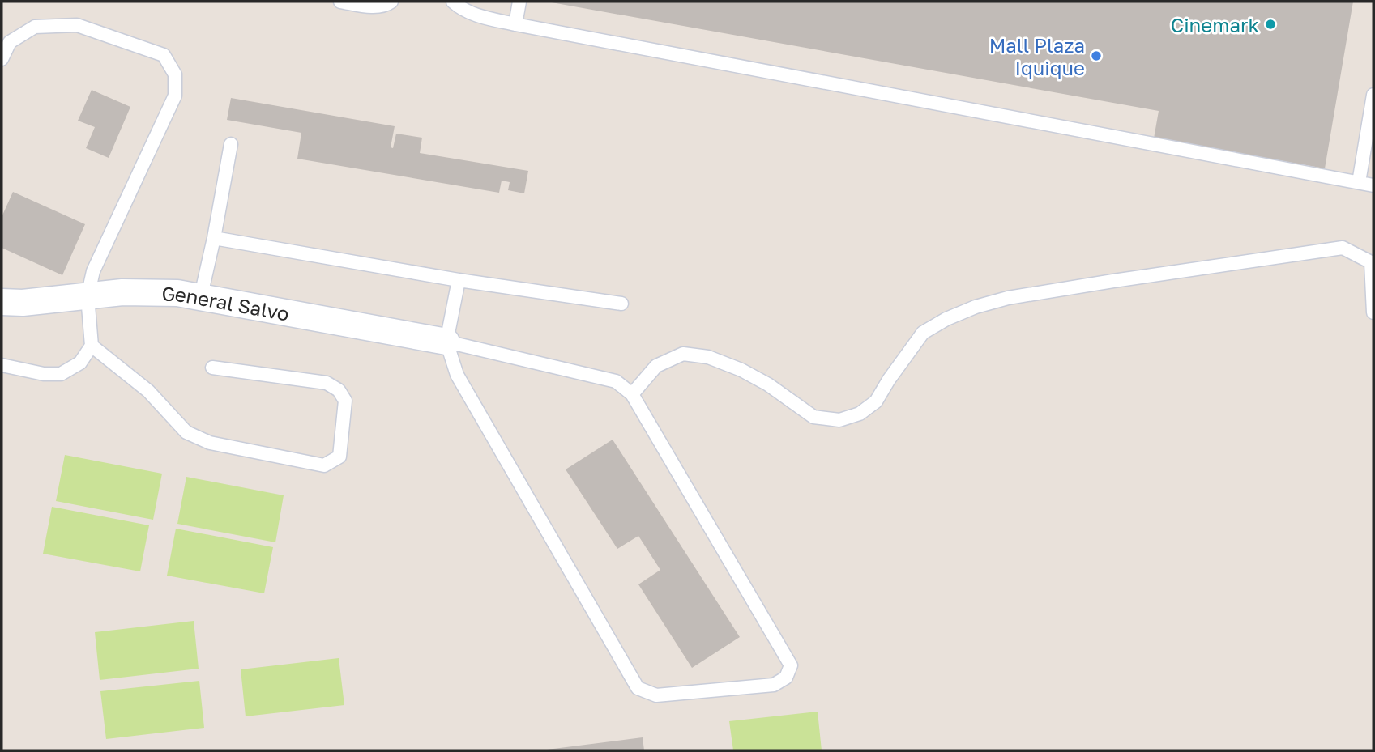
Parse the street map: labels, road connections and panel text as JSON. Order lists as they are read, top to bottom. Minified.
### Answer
{"streets":{"street":["General Salvo"]},"places":["Cinemark","Mall Plaza Iquique"]}
